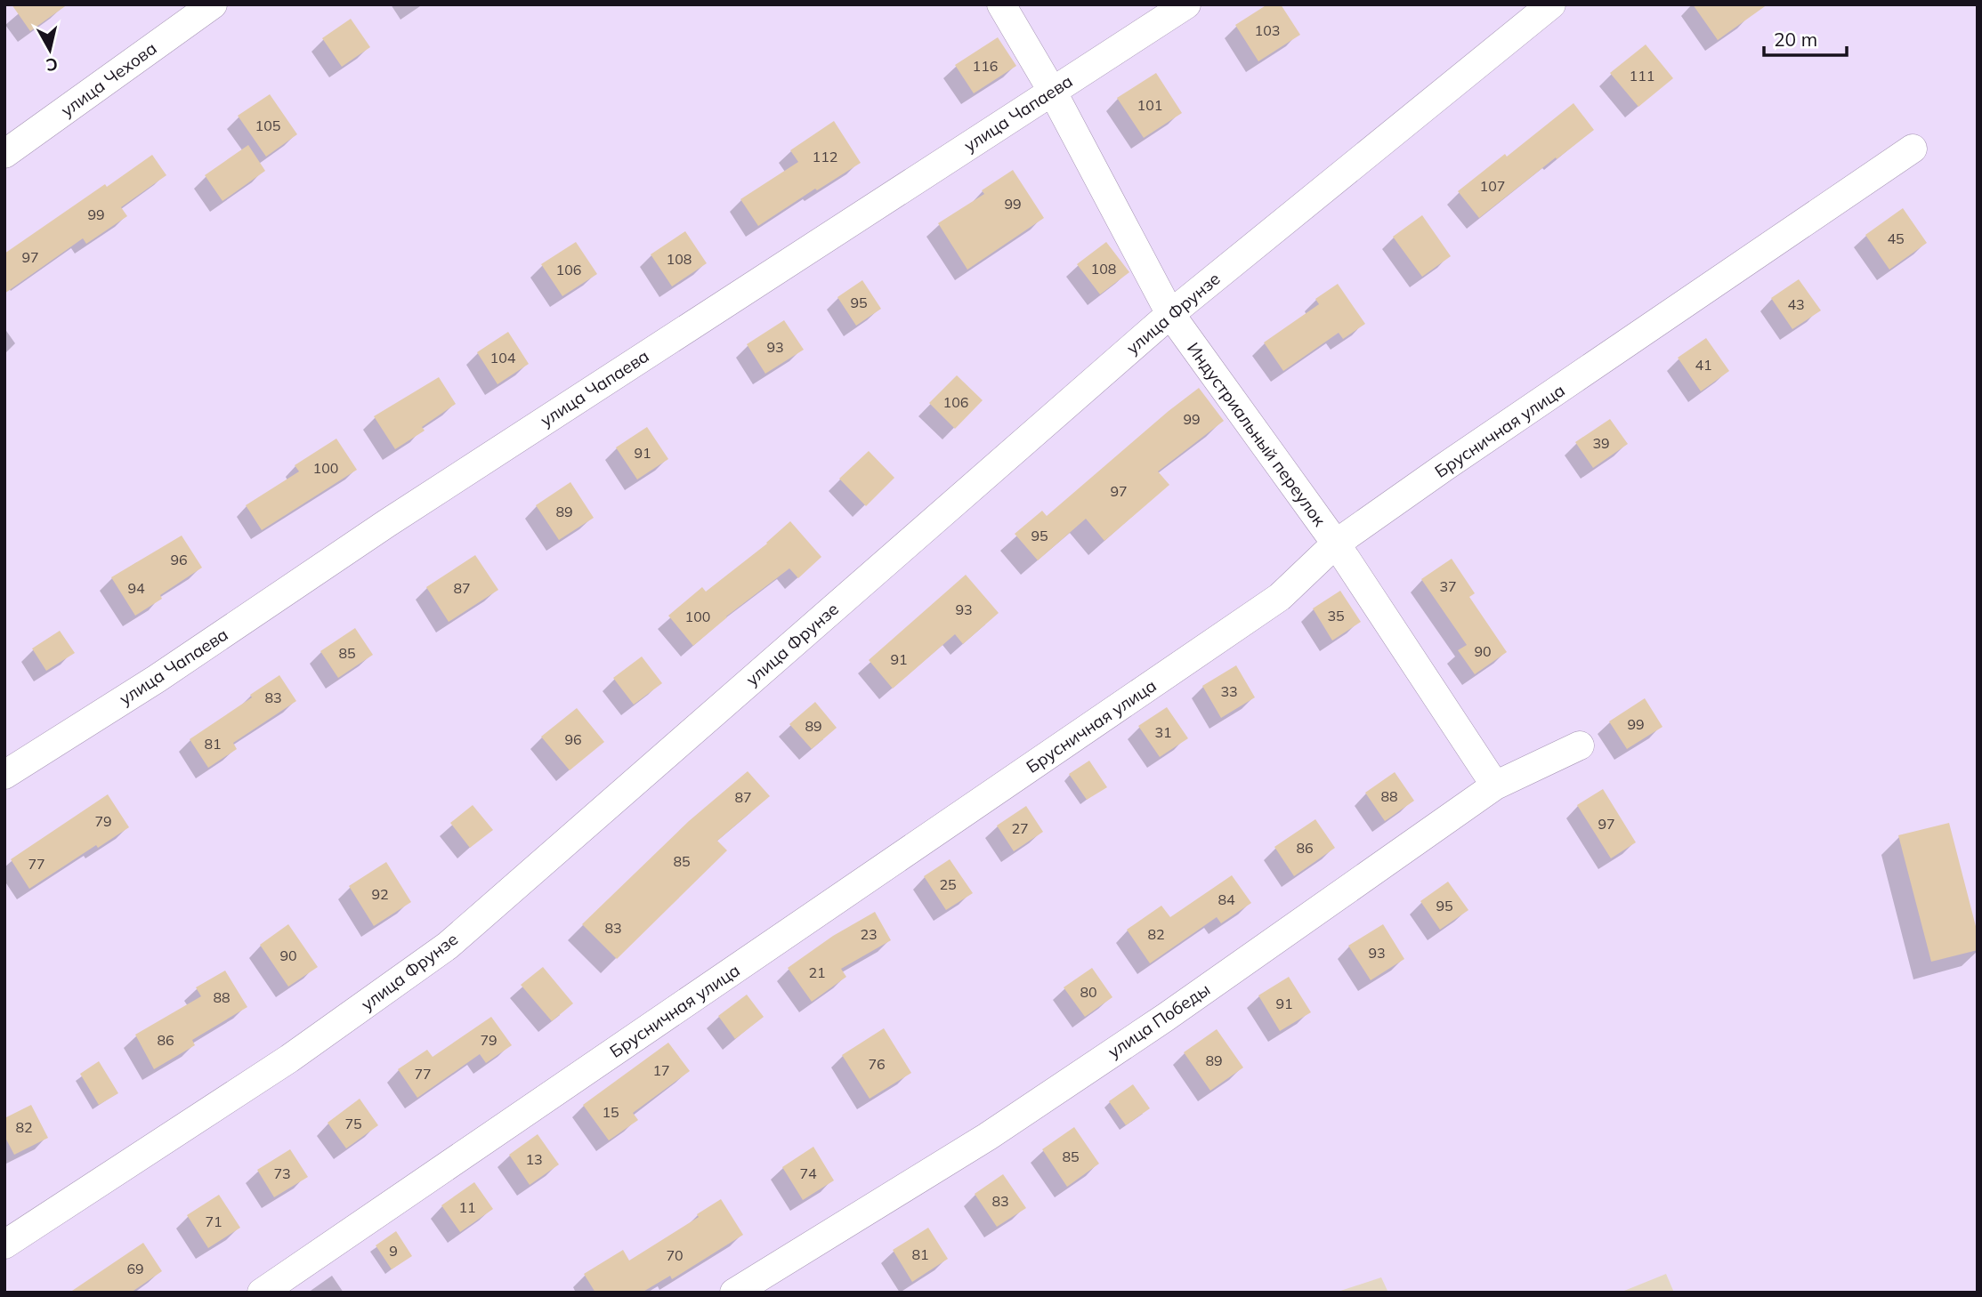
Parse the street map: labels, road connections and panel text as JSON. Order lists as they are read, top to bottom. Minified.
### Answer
{"streets":{"street":["улица Чехова","улица Чапаева","улица Фрунзе","Брусничная улица","Индустриальный переулок","улица Победы"]},"crossings":[["улица Чапаева","Индустриальный переулок"],["улица Фрунзе","Индустриальный переулок"],["Брусничная улица","Индустриальный переулок"],["Индустриальный переулок","улица Победы"]],"house_numbers":["103","116","111","101","105","112","107","99","99","45","97","108","108","106","95","43","93","104","41","106","99","39","91","100","97","89","95","96","37","94","87","93","35","100","90","85","91","33","83","99","89","31","96","81","88","87","79","97","27","86","85","77","25","92","84","95","83","23","82","93","90","21","80","88","91","86","79","89","76","17","77","15","75","82","85","13","73","74","83","11","71","9","81","70","69"],"scale_bar":"20 m","north":"bottom"}
